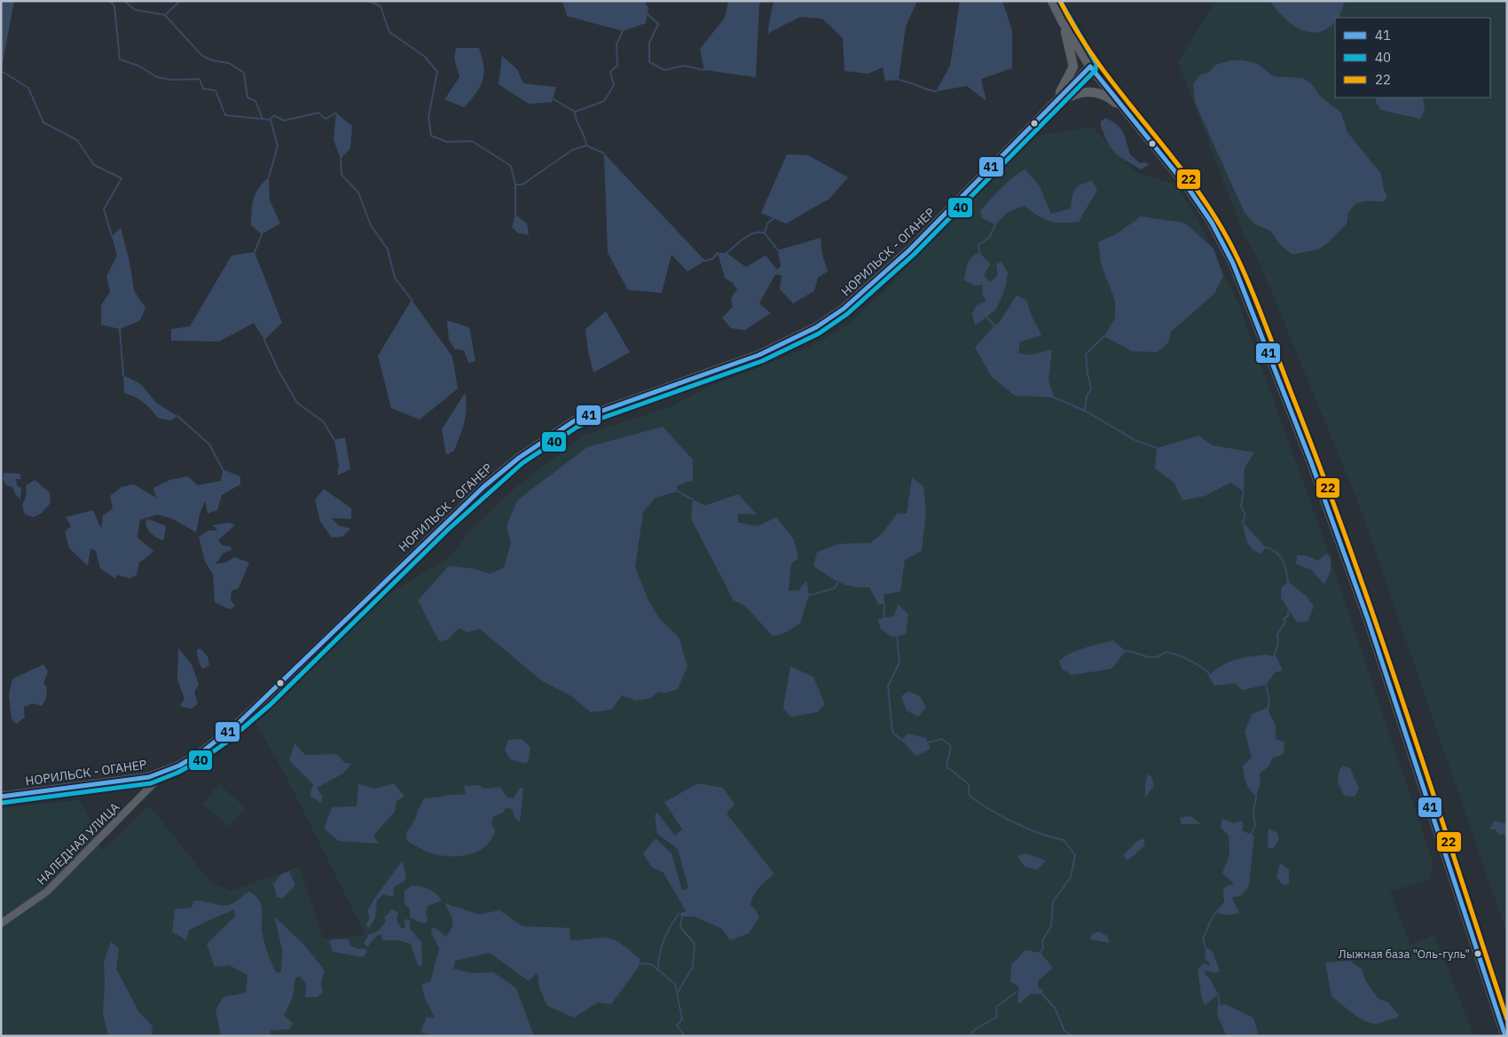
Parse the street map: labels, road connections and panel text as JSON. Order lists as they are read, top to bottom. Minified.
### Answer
{"streets":{"main road":["НОРИЛЬСК - ОГАНЕР"],"street":["НАЛЕДНАЯ УЛИЦА"]},"crossings":[["НОРИЛЬСК - ОГАНЕР","НАЛЕДНАЯ УЛИЦА"]],"places":["Лыжная база \"Оль-гуль\""],"lines":["transit line 40","transit line 22","transit line 41"],"legend":["41","40","22"]}
